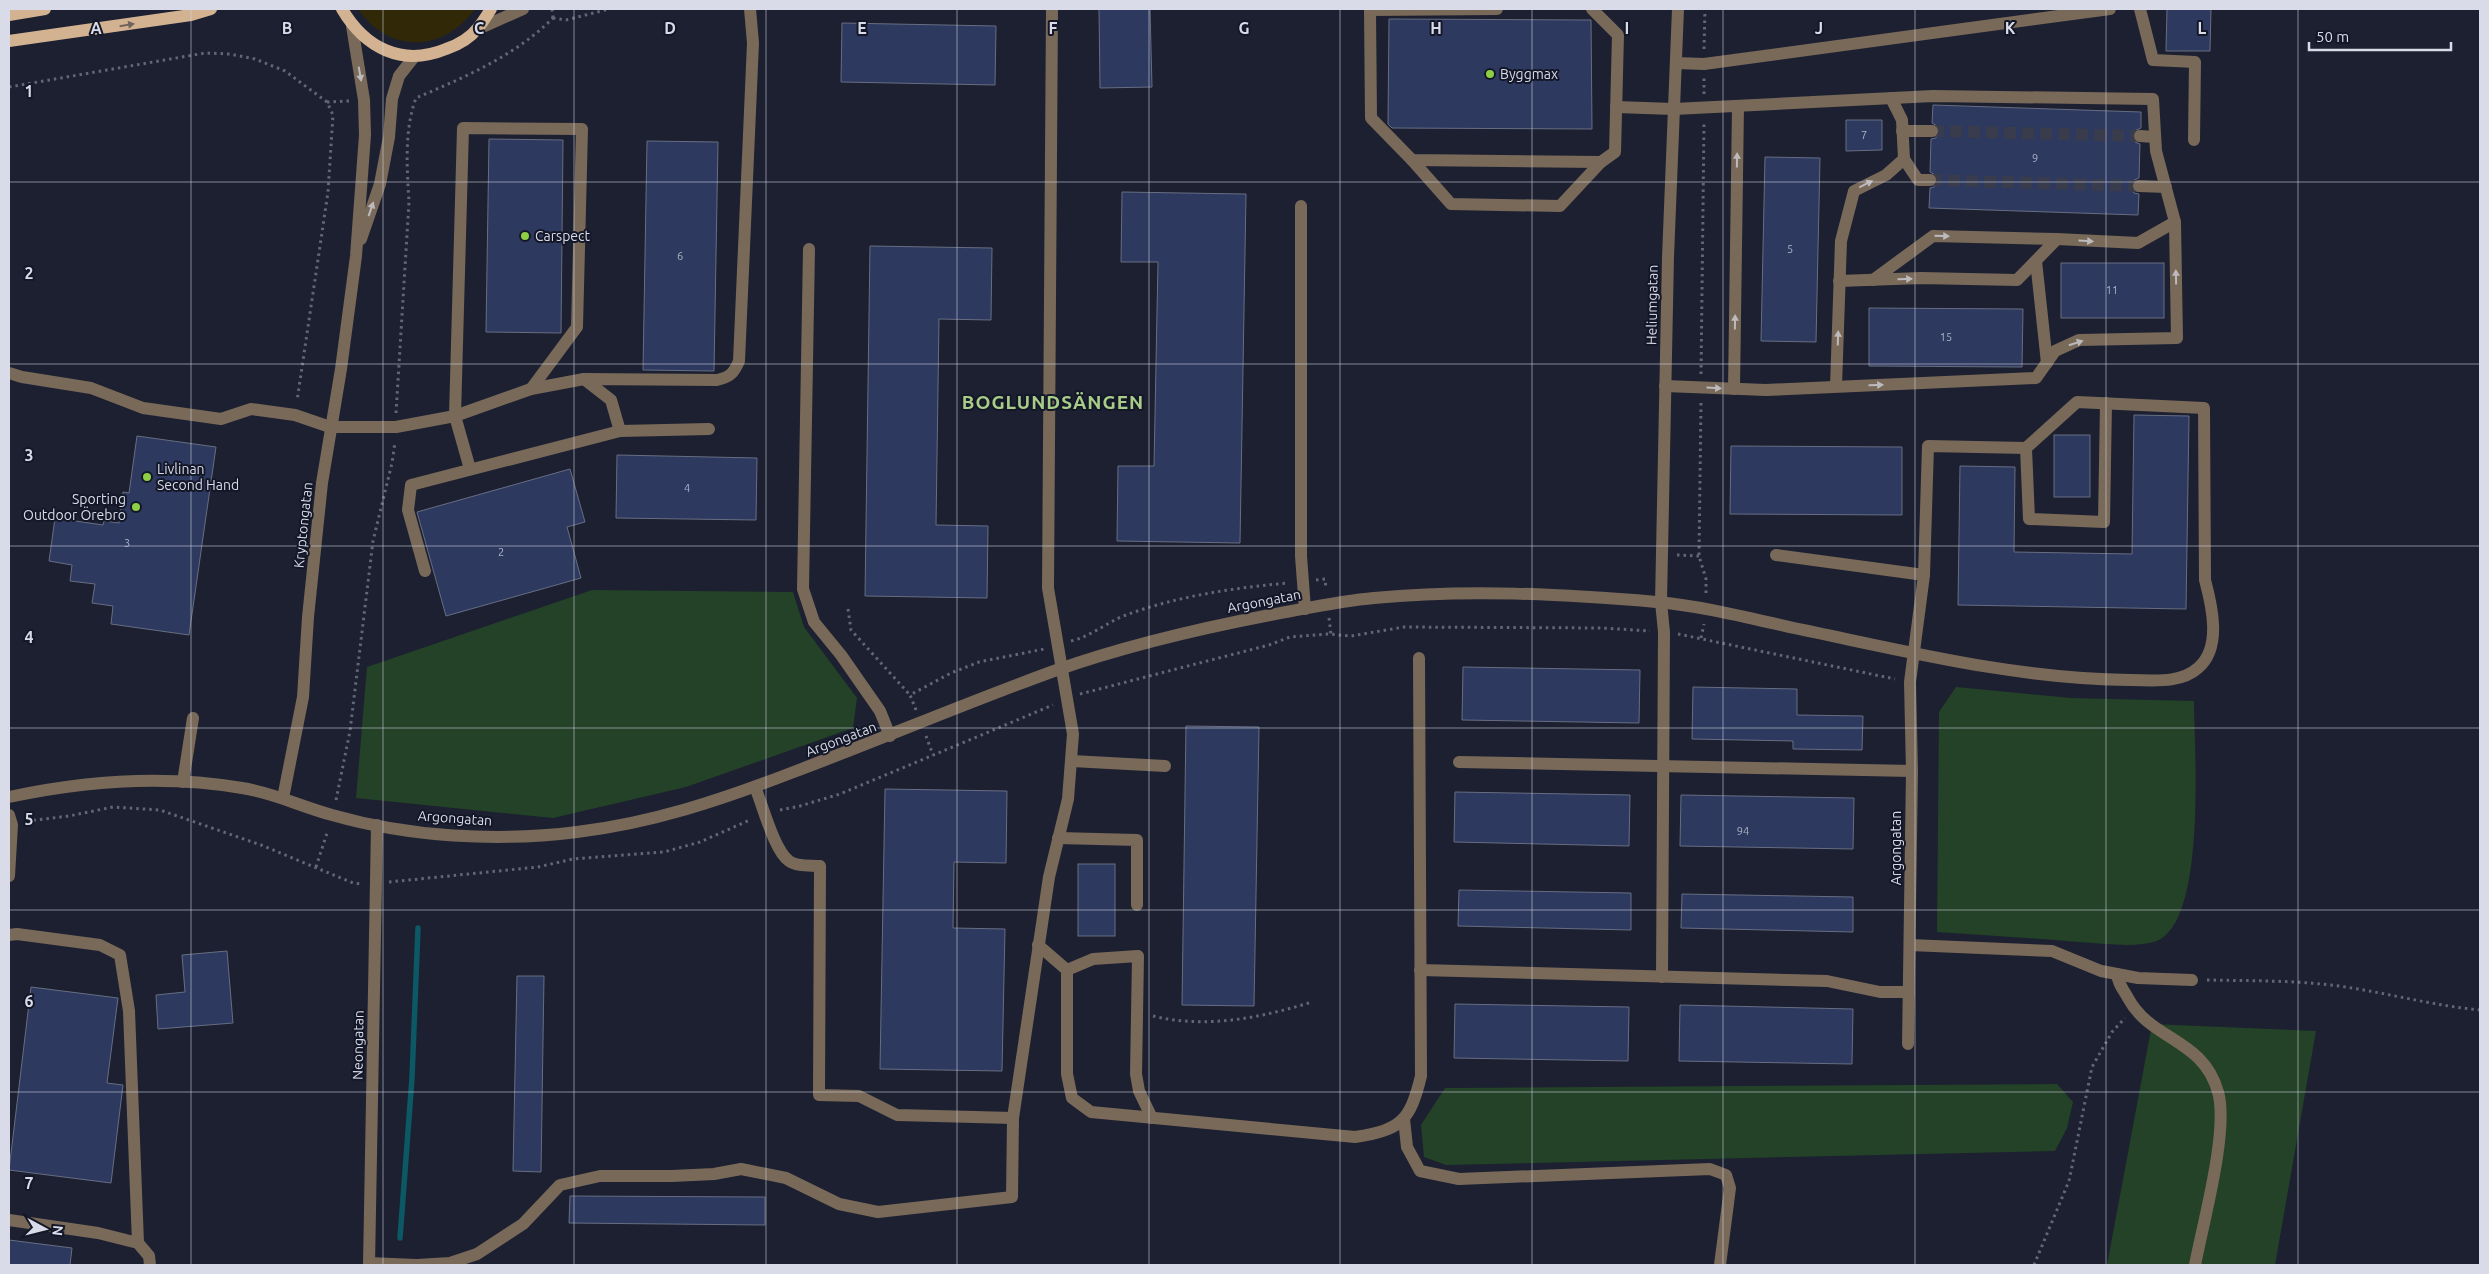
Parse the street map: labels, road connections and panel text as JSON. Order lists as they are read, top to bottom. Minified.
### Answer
{"streets":{"street":["Heliumgatan","Kryptongatan","Argongatan","Neongatan"]},"crossings":[["Heliumgatan","Argongatan"],["Kryptongatan","Argongatan"],["Argongatan","Neongatan"]],"districts":["BOGLUNDSÄNGEN"],"places":["Byggmax","Carspect","Livlinan Second Hand","Sporting Outdoor Örebro"],"house_numbers":["7","9","5","6","11","15","4","3","2","94"],"scale_bar":"50 m","north":"right","grid":{"columns":["A","B","C","D","E","F","G","H","I","J","K","L"],"rows":["1","2","3","4","5","6","7"]}}
